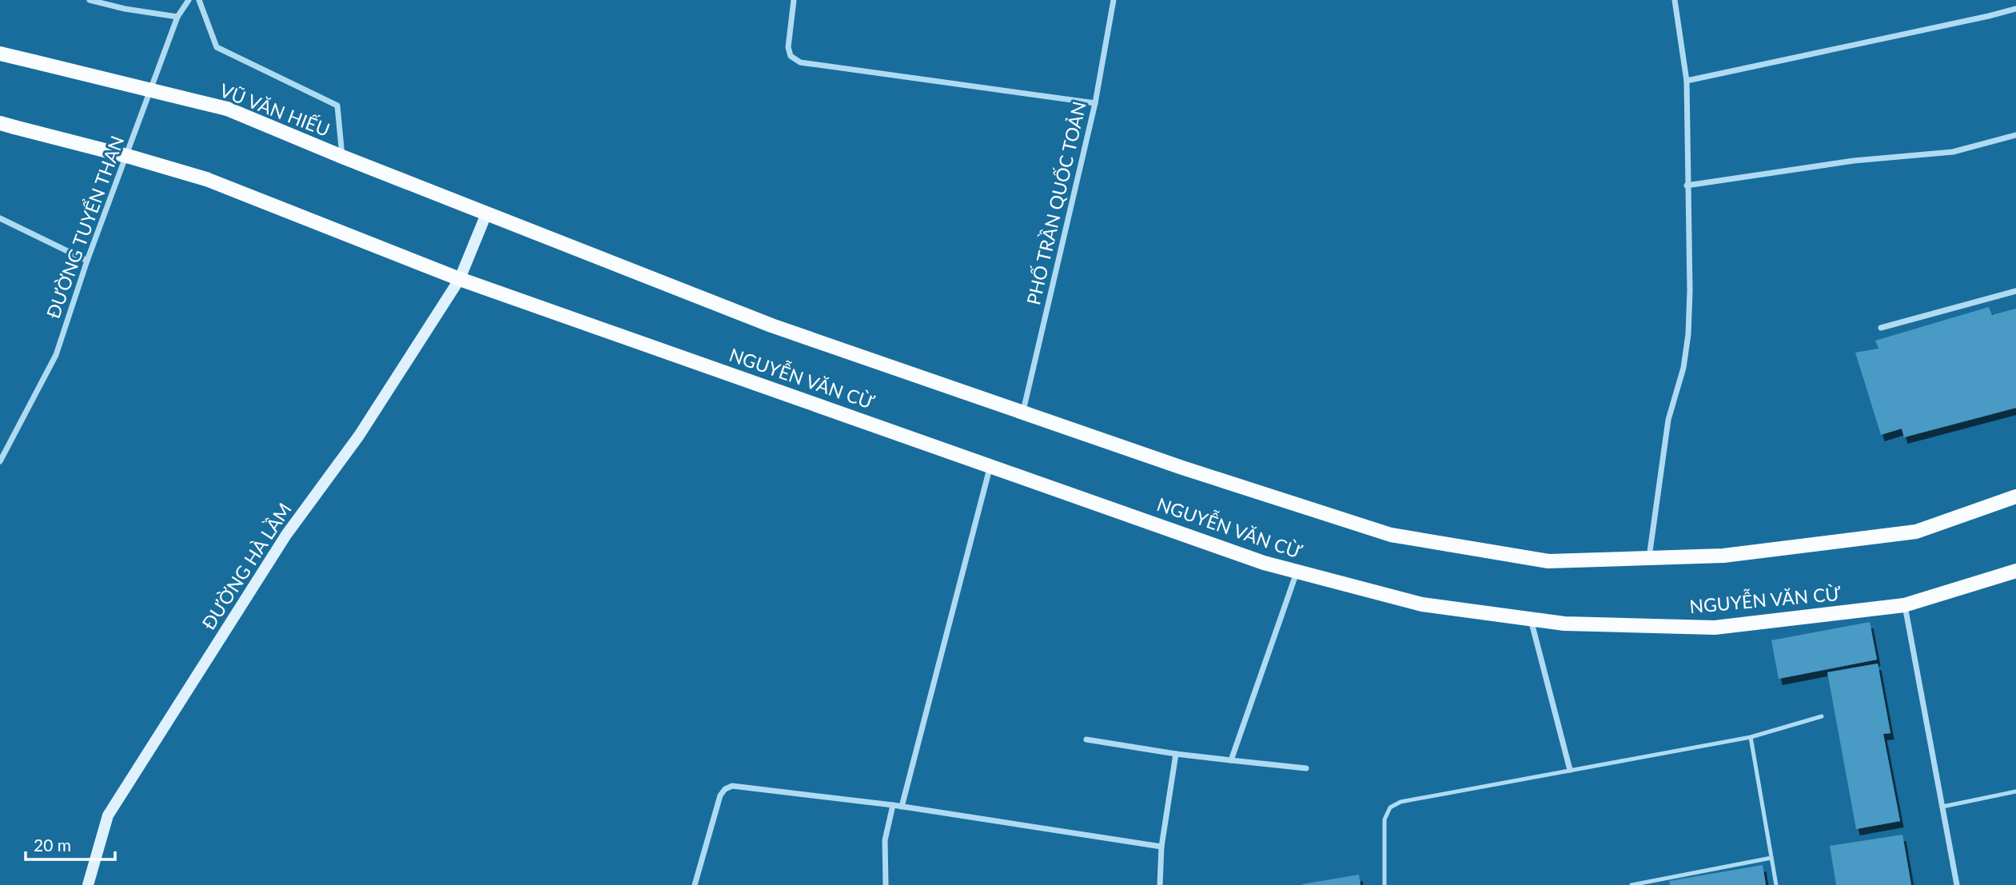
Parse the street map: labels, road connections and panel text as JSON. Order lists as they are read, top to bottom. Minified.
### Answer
{"streets":{"main road":["VŨ VĂN HIẾU","NGUYỄN VĂN CỪ","ĐƯỜNG HÀ LẦM"],"street":["PHỐ TRẦN QUỐC TOẢN","ĐƯỜNG TUYỂN THAN"]},"crossings":[["VŨ VĂN HIẾU","PHỐ TRẦN QUỐC TOẢN"],["VŨ VĂN HIẾU","ĐƯỜNG HÀ LẦM"],["NGUYỄN VĂN CỪ","ĐƯỜNG HÀ LẦM"]],"scale_bar":"20 m"}
